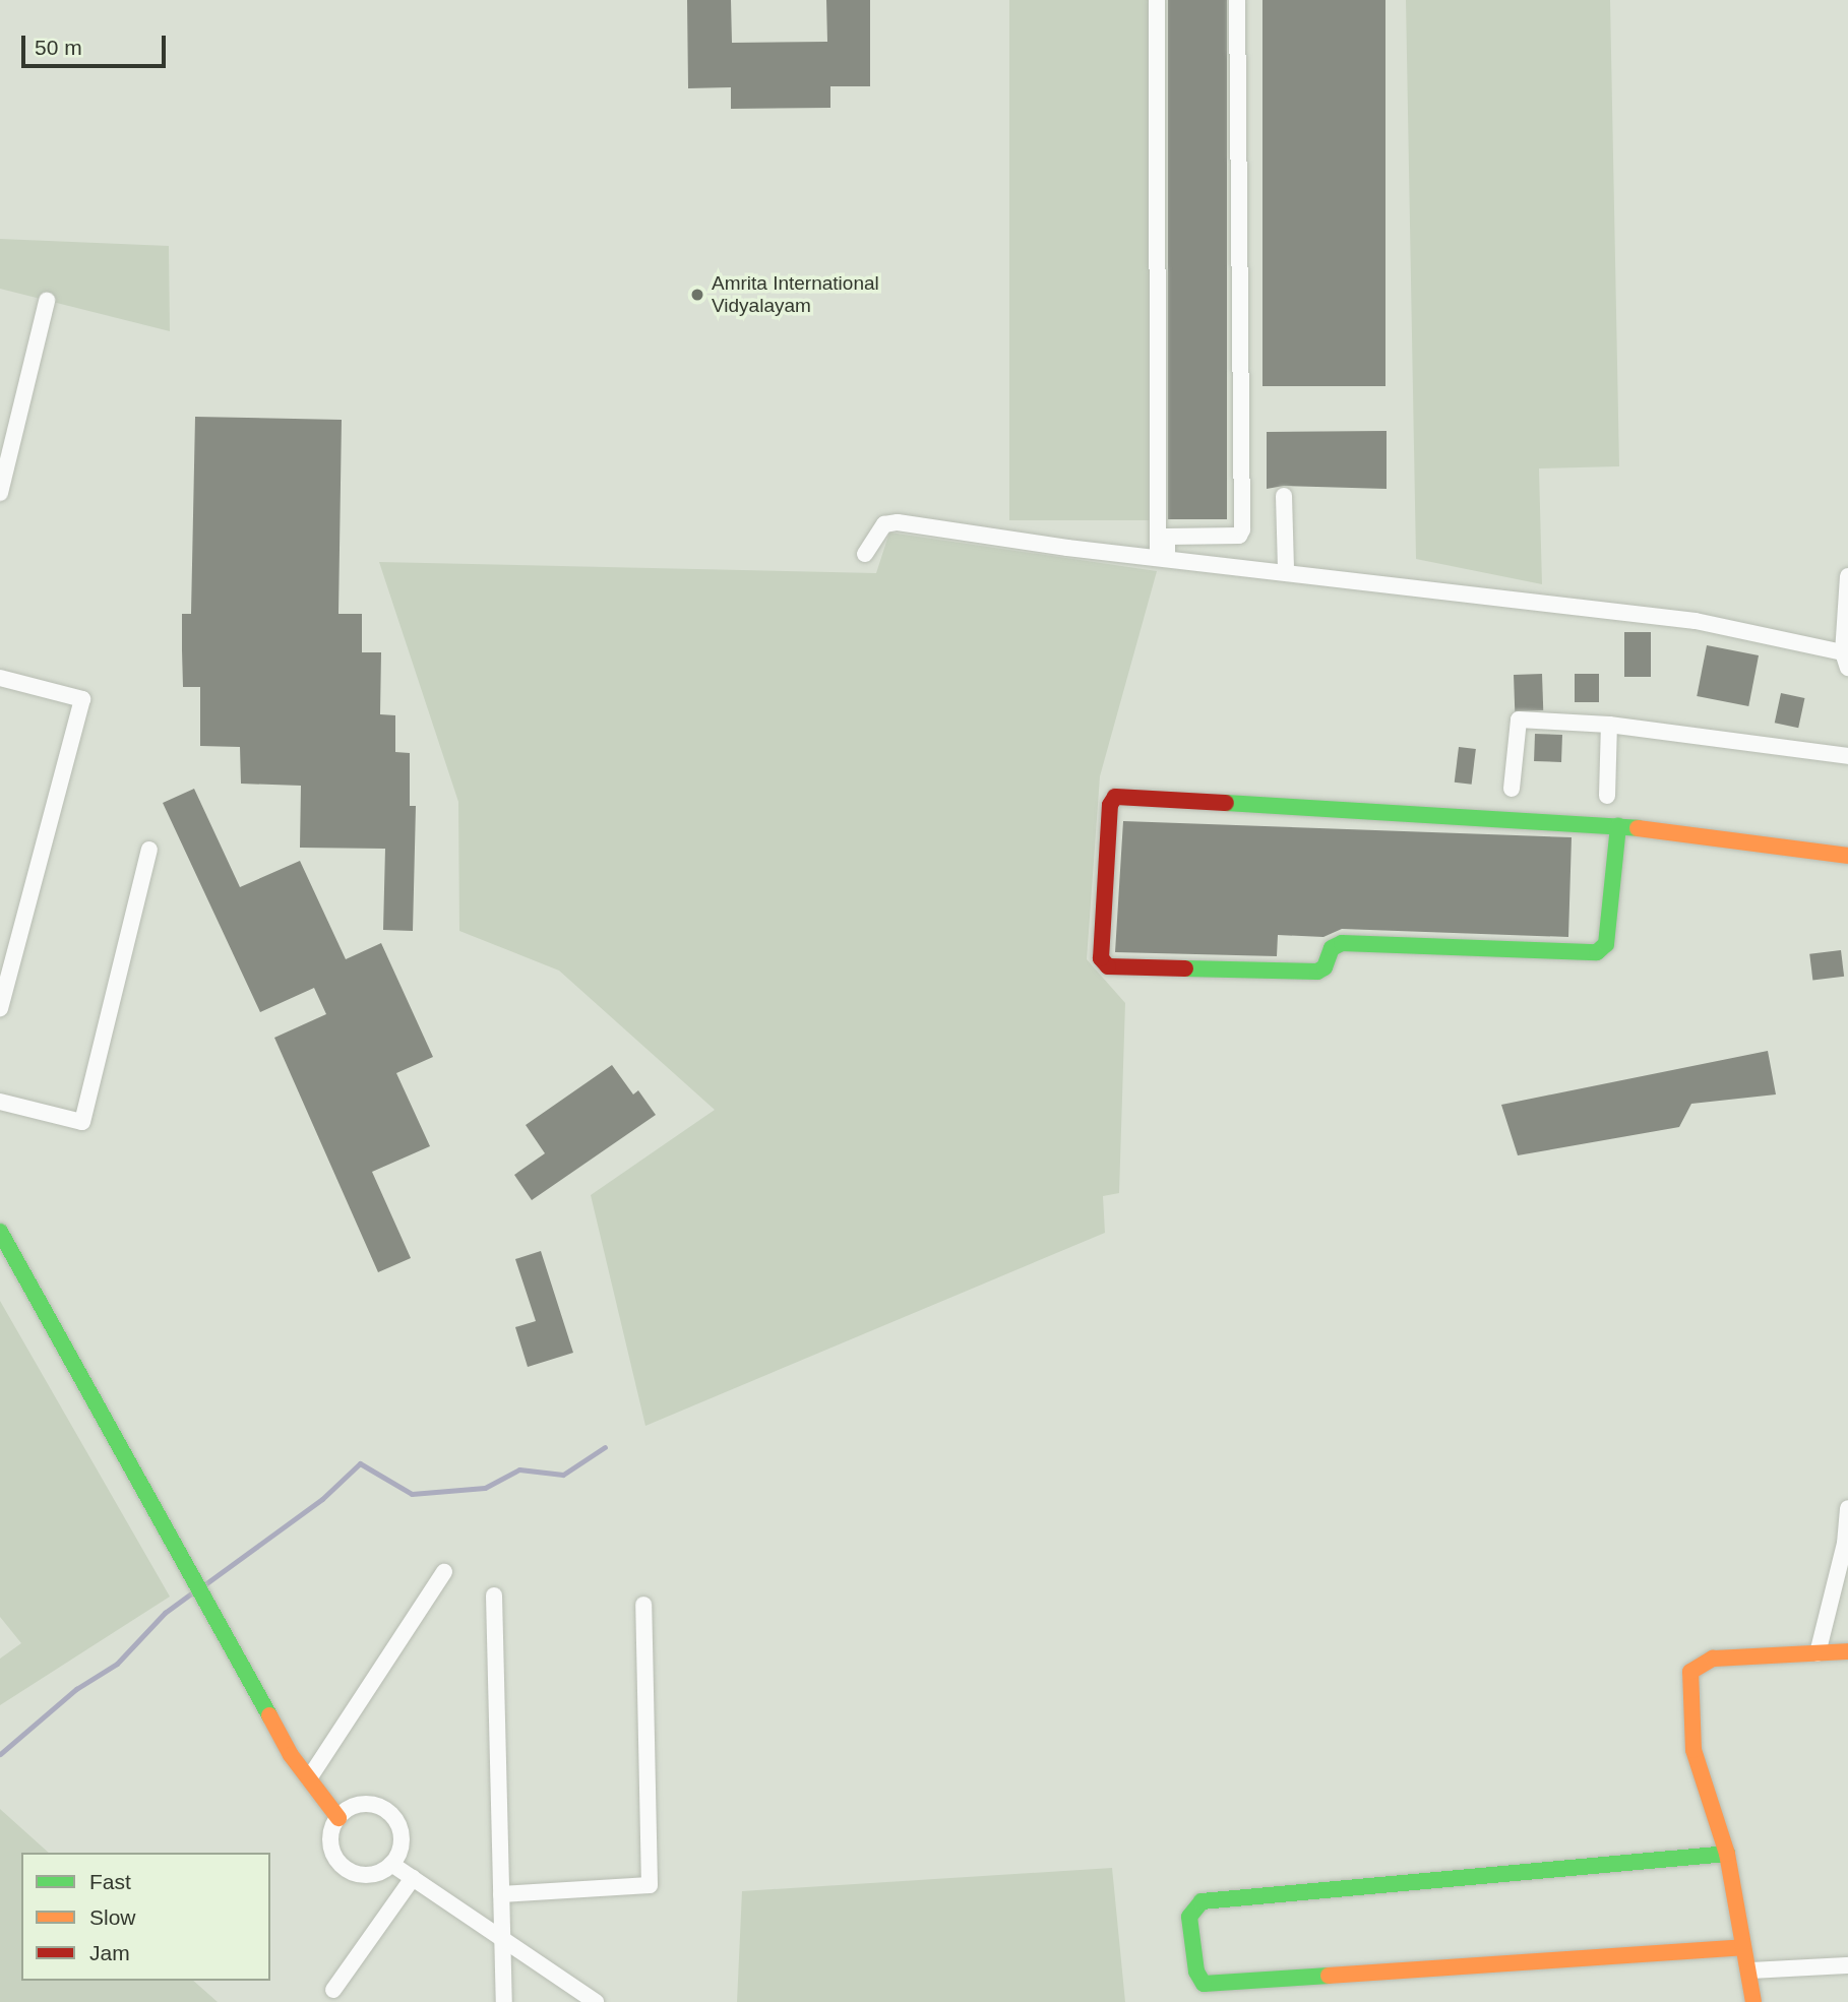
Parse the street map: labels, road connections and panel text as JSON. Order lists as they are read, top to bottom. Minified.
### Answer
{"places":["Amrita International Vidyalayam"],"legend":["Fast","Slow","Jam"],"scale_bar":"50 m"}
